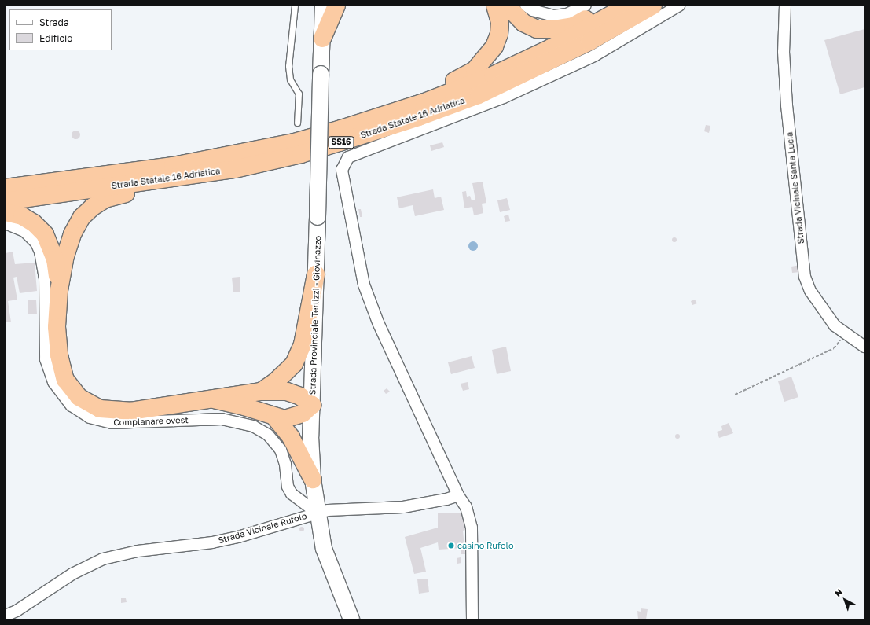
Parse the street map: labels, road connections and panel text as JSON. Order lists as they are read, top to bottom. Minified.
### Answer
{"streets":{"highway":["Strada Statale 16 Adriatica","SS16"],"main road":["Strada Provinciale Terlizzi - Giovinazzo"],"street":["Strada Vicinale Santa Lucia","Complanare ovest","Strada Vicinale Rufolo"]},"crossings":[["Strada Provinciale Terlizzi - Giovinazzo","Complanare ovest"],["Strada Provinciale Terlizzi - Giovinazzo","Strada Vicinale Rufolo"],["Complanare ovest","Strada Vicinale Rufolo"]],"places":["casino Rufolo"],"legend":["Strada","Edificio"],"north":"top left"}
